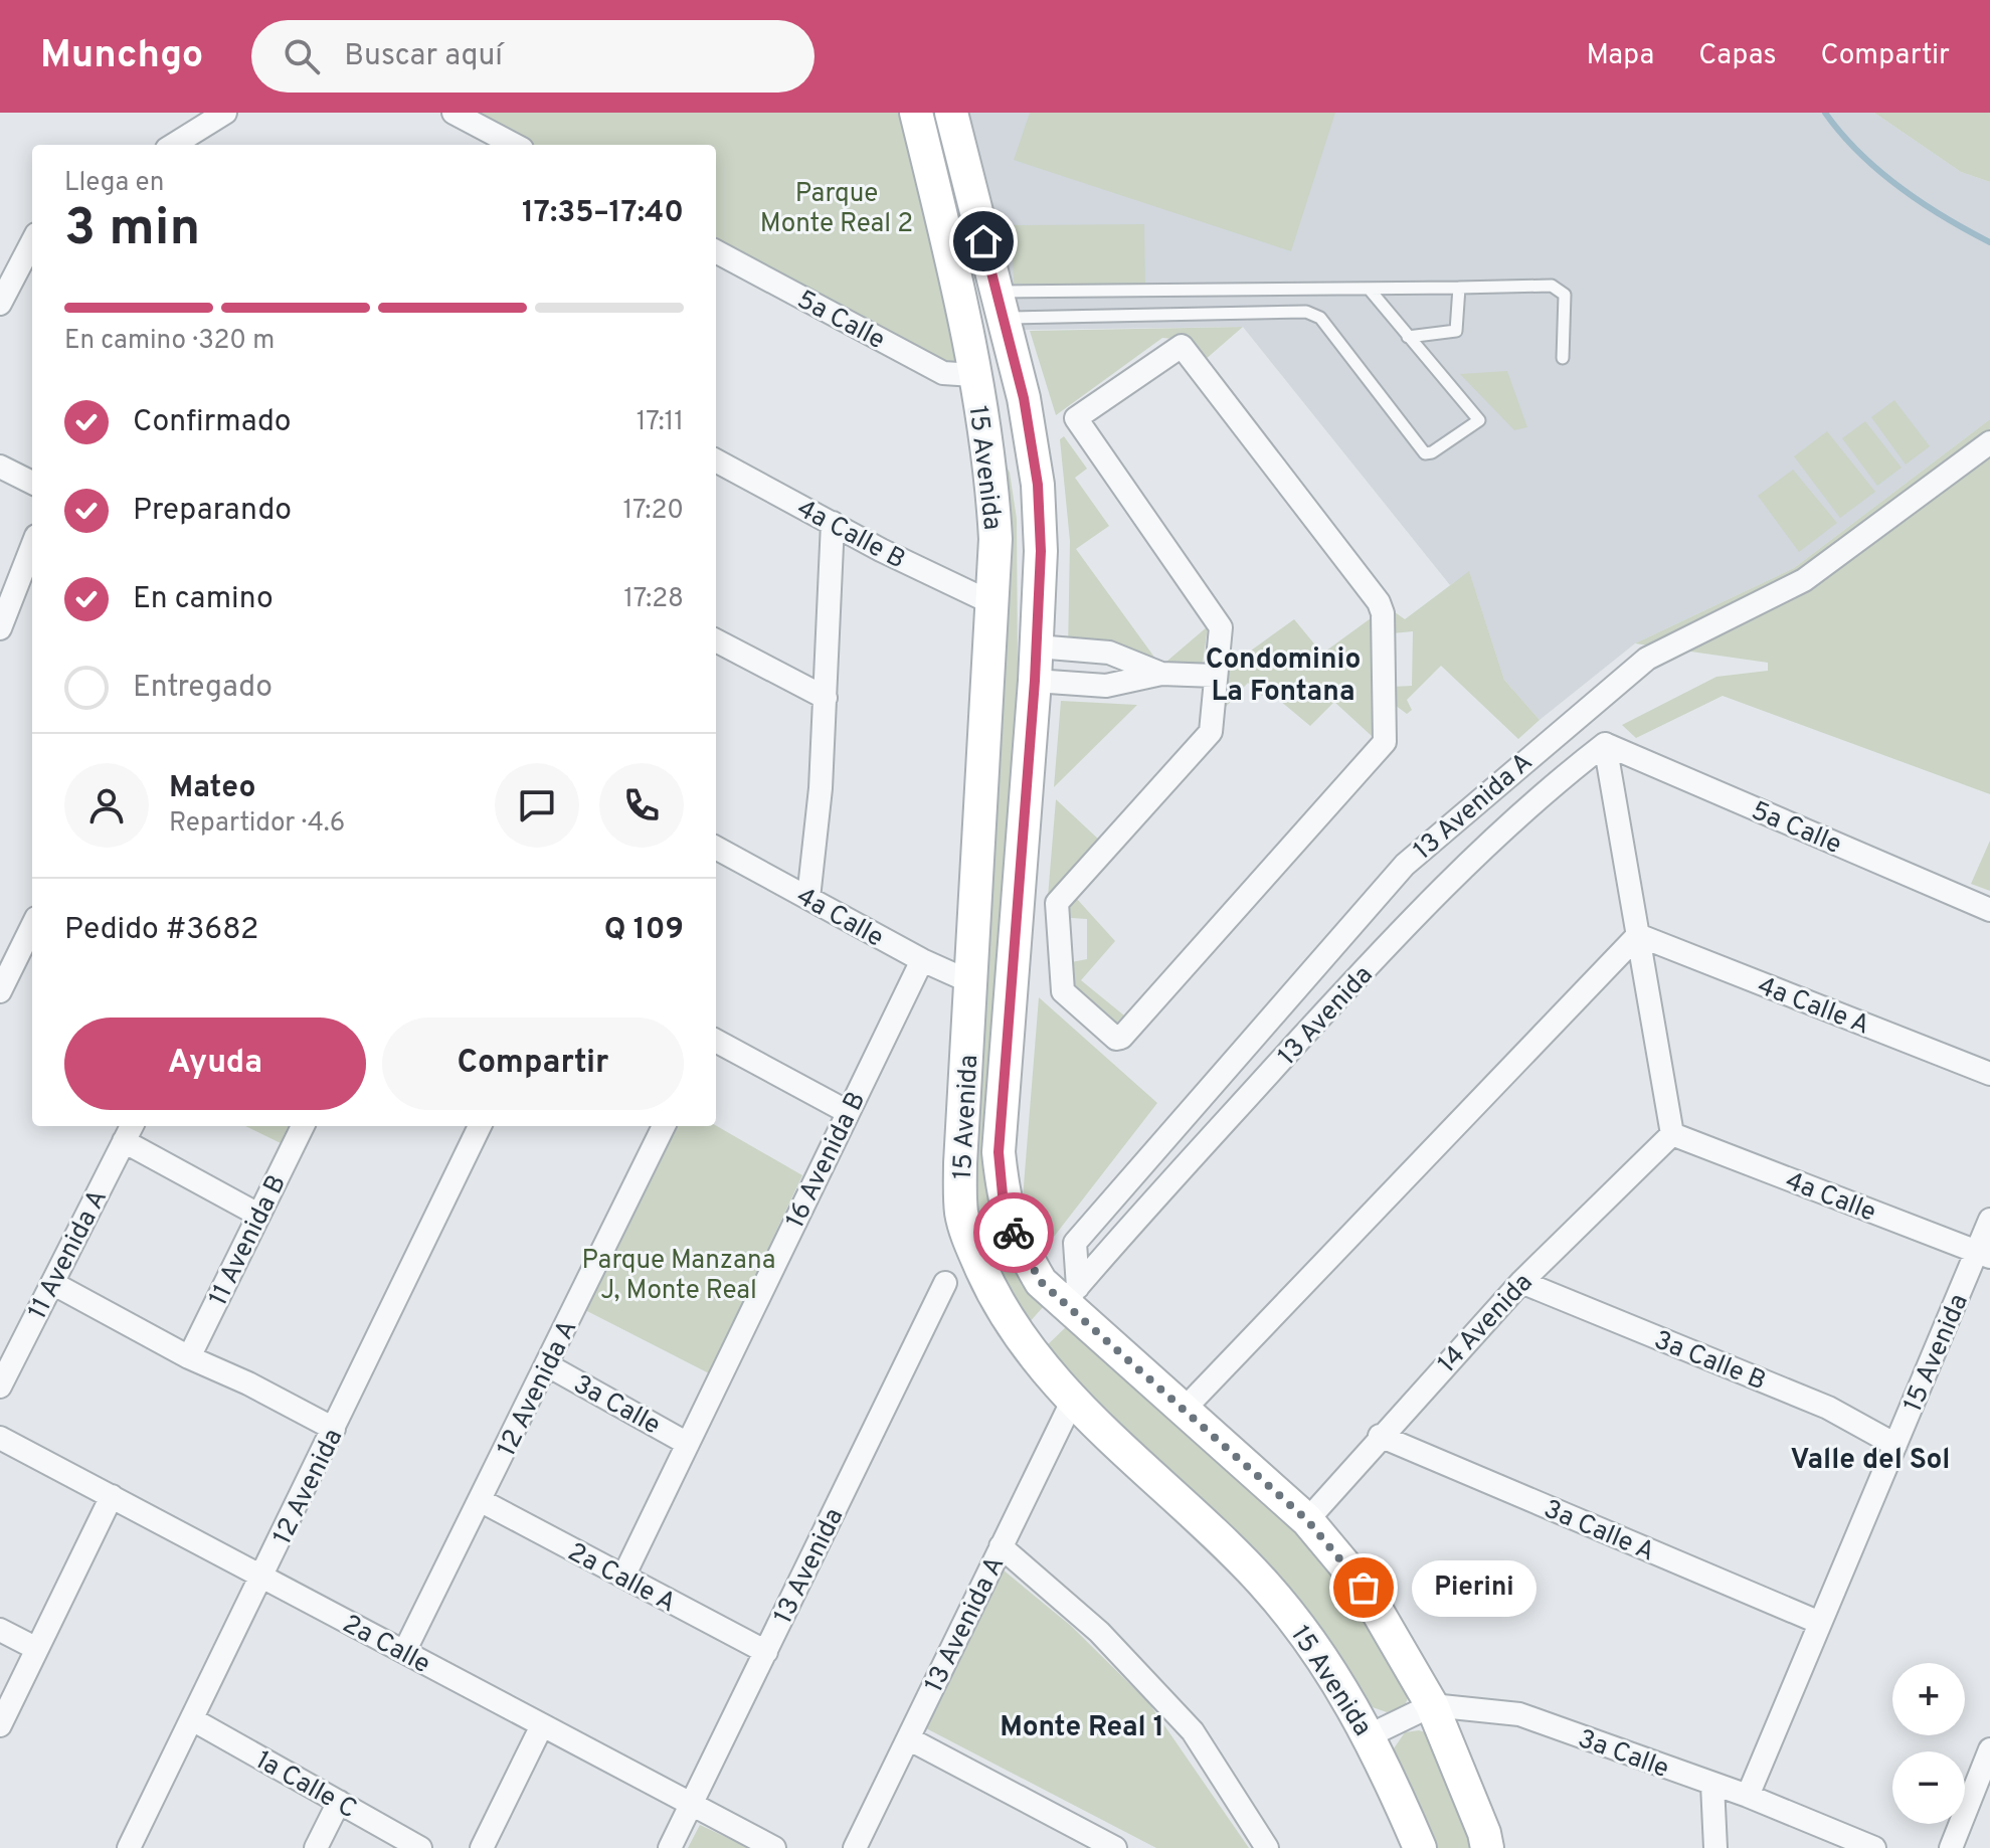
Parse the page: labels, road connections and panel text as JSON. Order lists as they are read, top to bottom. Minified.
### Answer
{"streets":{"main road":["15 Avenida"],"street":["5a Calle","4a Calle B","13 Avenida A","4a Calle","4a Calle A","13 Avenida","16 Avenida B","11 Avenida B","11 Avenida A","14 Avenida","3a Calle B","12 Avenida A","3a Calle","12 Avenida","3a Calle A","2a Calle A","2a Calle","1a Calle C"]},"crossings":[["5a Calle","15 Avenida"],["5a Calle","13 Avenida"],["15 Avenida","4a Calle B"],["15 Avenida","13 Avenida A"],["15 Avenida","4a Calle"],["15 Avenida","13 Avenida"],["15 Avenida","14 Avenida"],["15 Avenida","3a Calle B"],["15 Avenida","3a Calle"],["15 Avenida","3a Calle A"],["13 Avenida A","13 Avenida"],["4a Calle","16 Avenida B"],["4a Calle","14 Avenida"],["13 Avenida","2a Calle A"],["13 Avenida","2a Calle"],["16 Avenida B","3a Calle"],["16 Avenida B","2a Calle A"],["14 Avenida","3a Calle B"],["14 Avenida","3a Calle A"],["12 Avenida A","3a Calle"],["12 Avenida A","2a Calle A"],["12 Avenida A","2a Calle"],["12 Avenida","2a Calle"],["12 Avenida","1a Calle C"]],"districts":["Condominio La Fontana","Valle del Sol","Monte Real 1"],"parks":["Parque Monte Real 2","Parque Manzana J, Monte Real"],"places":["Pierini"],"page":{"header":"Munchgo","search":"Buscar aquí","nav":["Mapa","Capas","Compartir"],"heading":["3 min","Llega en","17:35–17:40"],"panel":["Mateo","Repartidor · 4.6","Pedido #3682","Q 109"],"bar":"En camino · 320 m","list":[["Confirmado","17:11"],["Preparando","17:20"],["En camino","17:28"],"Entregado"],"buttons":["Ayuda","Compartir"],"bubble":"Pierini","map_buttons":["+","−"]}}
